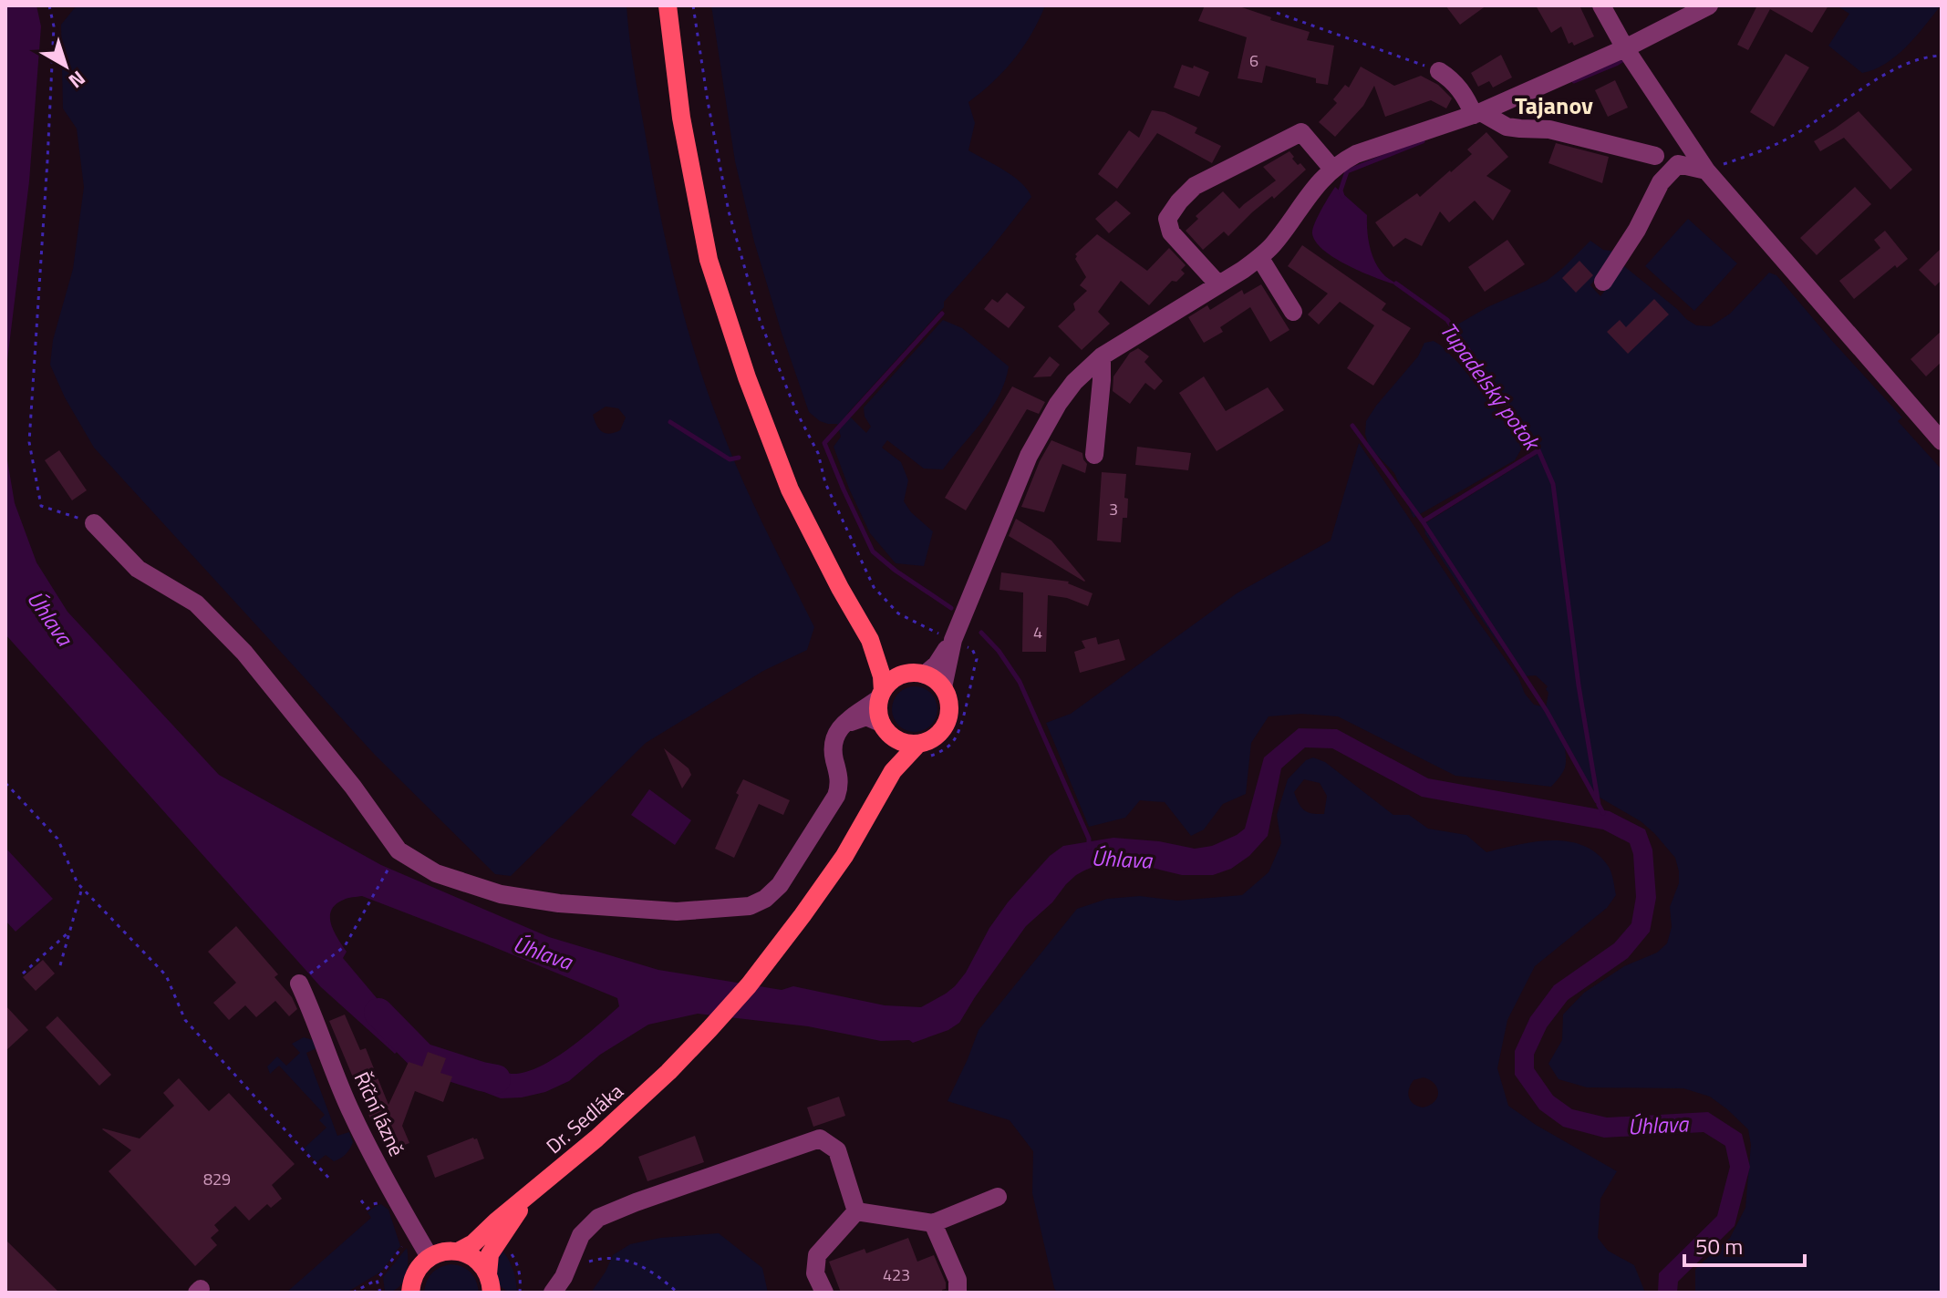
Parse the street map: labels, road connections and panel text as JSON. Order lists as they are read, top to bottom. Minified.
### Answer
{"streets":{"main road":["Dr. Sedláka"],"street":["Říční lázně"]},"crossings":[["Říční lázně","Dr. Sedláka"]],"districts":["Tajanov"],"water":["Tupadelský potok","Úhlava"],"house_numbers":["6","3","4","829","423"],"scale_bar":"50 m","north":"bottom right"}
